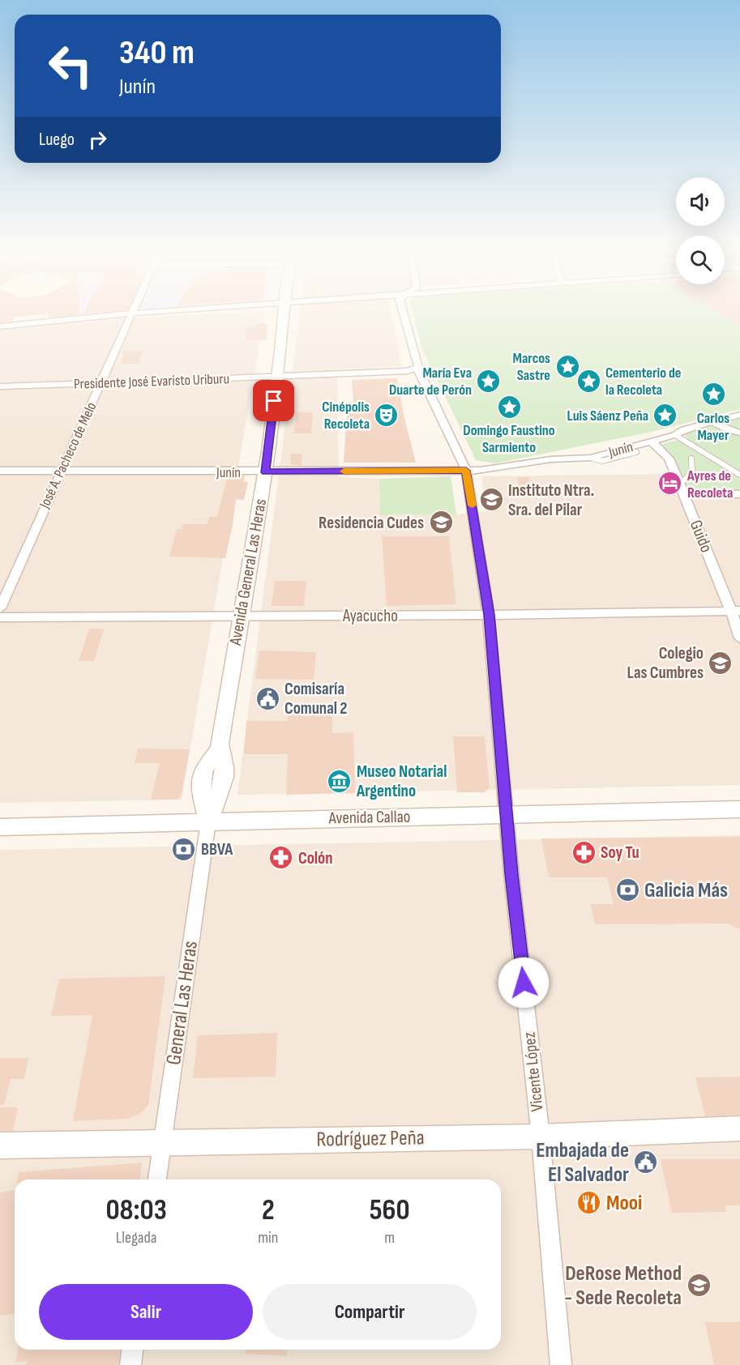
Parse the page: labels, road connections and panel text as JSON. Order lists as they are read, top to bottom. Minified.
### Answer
{"streets":{"main road":["Avenida General Las Heras","Avenida Callao","Rodríguez Peña"],"street":["Presidente José Evaristo Uriburu","Junín","José A. Pacheco de Melo","Guido","Ayacucho","General Las Heras","Vicente López"]},"crossings":[["Presidente José Evaristo Uriburu","José A. Pacheco de Melo"],["Presidente José Evaristo Uriburu","Avenida General Las Heras"],["Presidente José Evaristo Uriburu","Vicente López"],["Junín","José A. Pacheco de Melo"],["Junín","Guido"],["Junín","Avenida General Las Heras"],["Junín","Vicente López"],["Guido","Ayacucho"],["Avenida General Las Heras","Ayacucho"],["Avenida General Las Heras","Avenida Callao"],["Avenida General Las Heras","General Las Heras"],["Ayacucho","Vicente López"],["Avenida Callao","General Las Heras"],["Avenida Callao","Vicente López"],["General Las Heras","Rodríguez Peña"],["Vicente López","Rodríguez Peña"]],"places":{"place":["Marcos Sastre","María Eva Duarte de Perón","Cementerio de la Recoleta","Carlos Mayer","Domingo Faustino Sarmiento","Luis Sáenz Peña"],"theatre":["Cinépolis Recoleta"],"hotel":["Ayres de Recoleta"],"school or university":["Instituto Ntra. Sra. del Pilar","Residencia Cudes","Colegio Las Cumbres","DeRose Method - Sede Recoleta"],"public building":["Comisaría Comunal 2","Embajada de El Salvador"],"museum":["Museo Notarial Argentino"],"bank":["BBVA","Galicia Más"],"pharmacy":["Soy Tu","Colón"],"restaurant":["Mooi"]},"page":{"turn":["340 m","Junín"],"then":"Luego","eta":["08:03","Llegada","2","min","560","m"],"buttons":["Salir","Compartir"]}}
